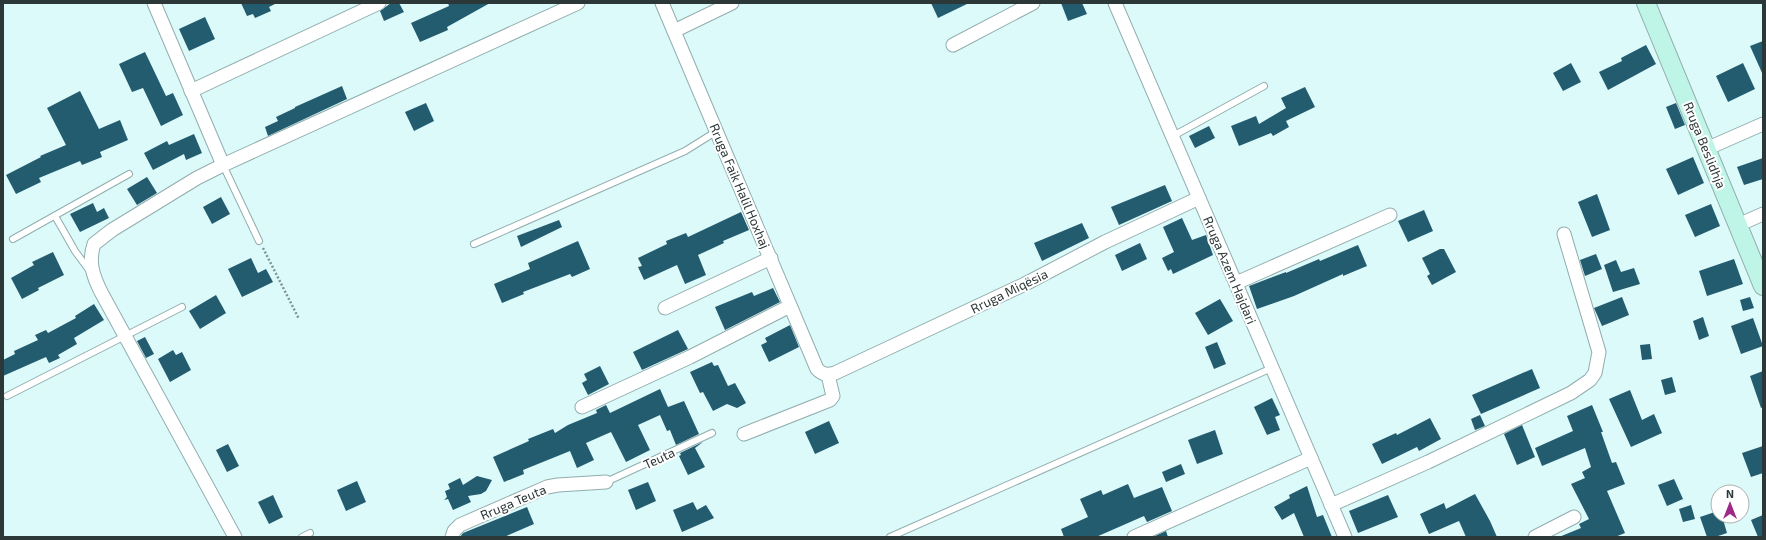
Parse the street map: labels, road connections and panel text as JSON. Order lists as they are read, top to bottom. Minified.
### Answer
{"streets":{"main road":["Rruga Beslidhja"],"street":["Rruga Faik Halil Hoxhaj","Rruga Azem Hajdari","Rruga Miqësia","Rruga Teuta"],"lane":["Teuta"]},"crossings":[["Rruga Faik Halil Hoxhaj","Rruga Miqësia"],["Rruga Azem Hajdari","Rruga Miqësia"],["Teuta","Rruga Teuta"]],"north":"top"}
